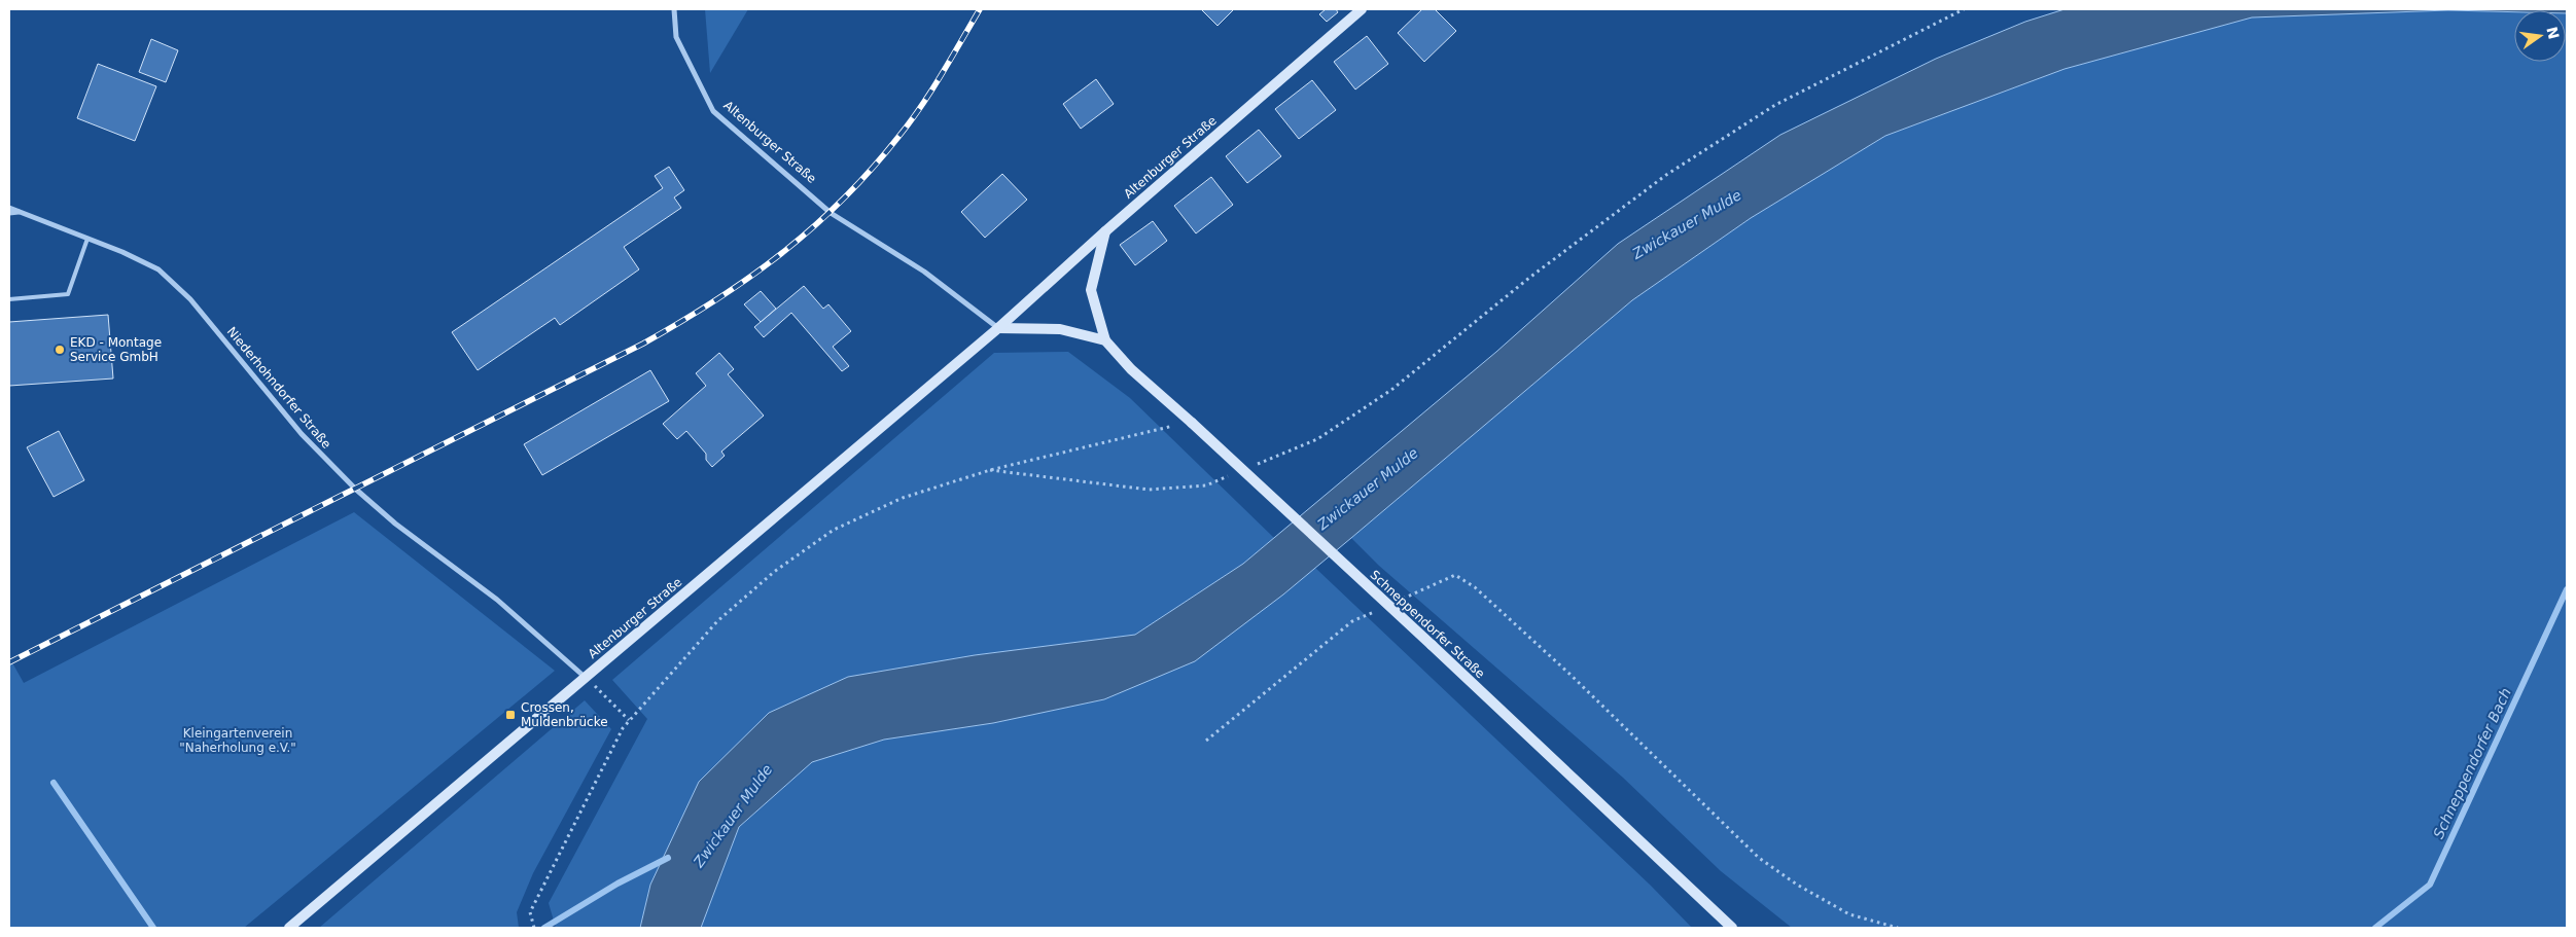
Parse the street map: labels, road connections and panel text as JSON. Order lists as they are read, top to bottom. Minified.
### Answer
{"streets":{"street":["Altenburger Straße","Niederhohndorfer Straße","Schneppendorfer Straße"]},"crossings":[["Altenburger Straße","Niederhohndorfer Straße"],["Altenburger Straße","Schneppendorfer Straße"]],"water":["Zwickauer Mulde","Schneppendorfer Bach"],"parks":["Kleingartenverein \"Naherholung e.V.\""],"places":{"other":["EKD - Montage Service GmbH"],"transit":["Crossen, Muldenbrücke"]},"north":"right"}
